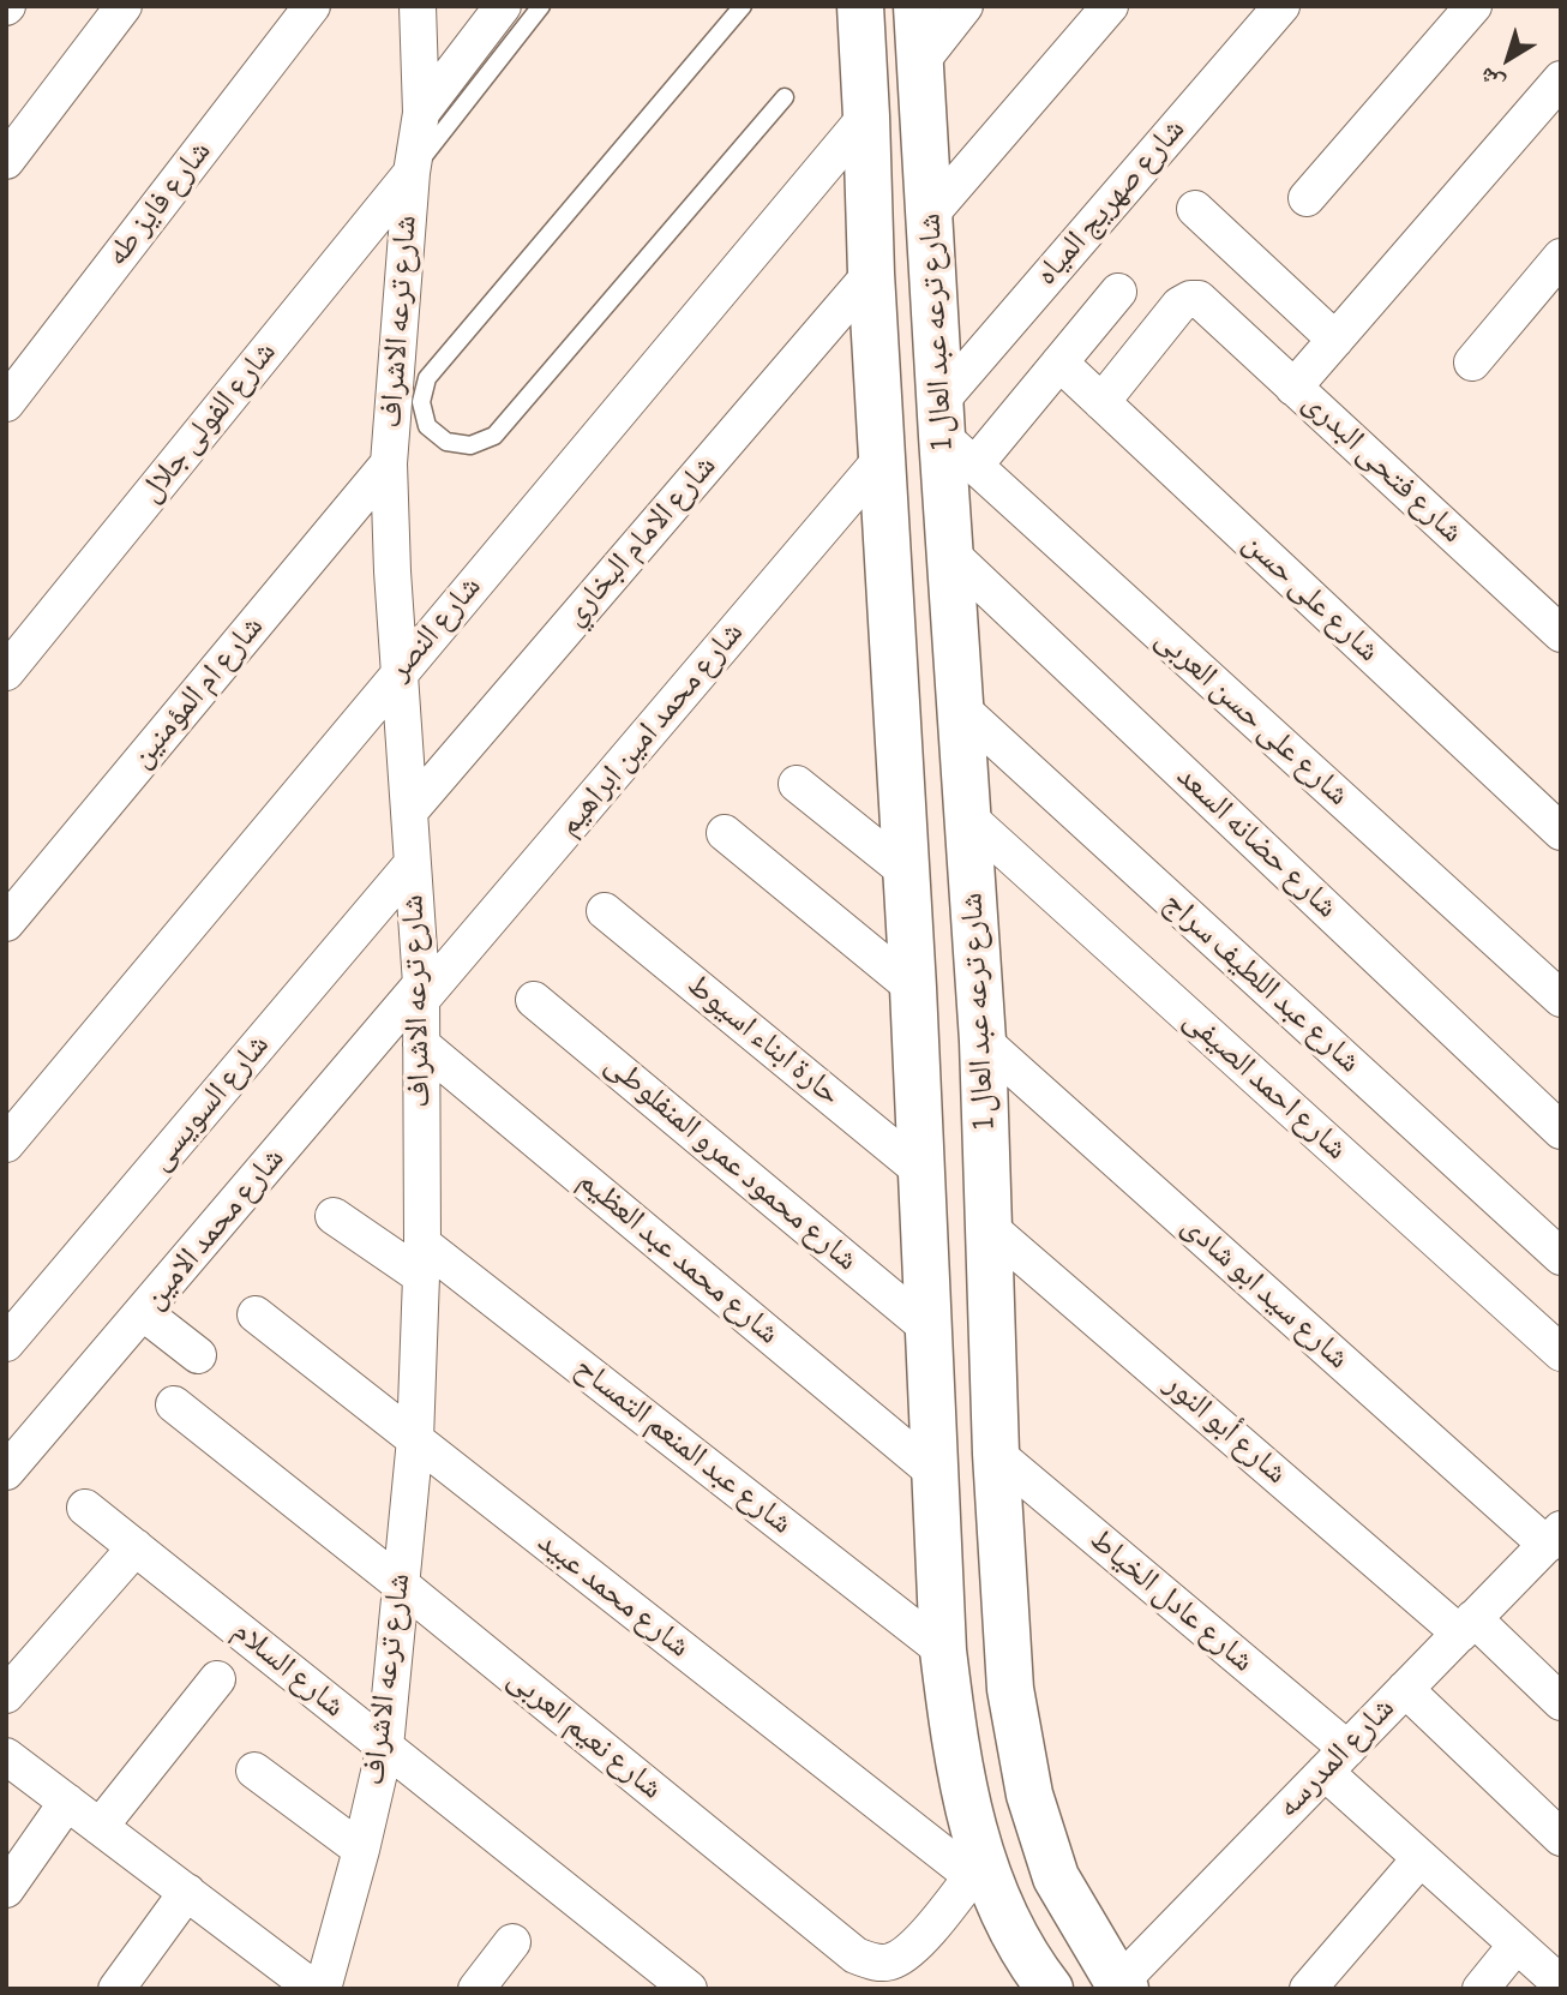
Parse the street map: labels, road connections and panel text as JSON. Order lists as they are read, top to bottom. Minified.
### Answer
{"streets":{"street":["شارع صهريج المياه","شارع فايز طه","شارع ترعه الاشراف","شارع ترعه عبد العال 1","شارع الفولى جلال","شارع فتحى البدرى","شارع الامام البخاري","شارع على حسن","شارع النصر","شارع ام المؤمنين","شارع على حسن العربى","شارع محمد امين ابراهيم","شارع حضانه السعد","شارع عبد اللطيف سراج","حارة ابناء اسيوط","شارع احمد الصيفى","شارع السويسى","شارع محمود عمرو المنفلوطى","شارع محمد الامين","شارع محمد عبد العظيم","شارع سيد ابو شادى","شارع أبو النور","شارع عبد المنعم التمساح","شارع محمد عبيد","شارع عادل الخياط","شارع السلام","شارع نعيم العربى","شارع المدرسه"]},"crossings":[["شارع صهريج المياه","شارع ترعه عبد العال 1"],["شارع صهريج المياه","شارع على حسن العربى"],["شارع ترعه الاشراف","شارع الفولى جلال"],["شارع ترعه الاشراف","شارع الامام البخاري"],["شارع ترعه الاشراف","شارع النصر"],["شارع ترعه الاشراف","شارع ام المؤمنين"],["شارع ترعه الاشراف","شارع محمد امين ابراهيم"],["شارع ترعه الاشراف","شارع السويسى"],["شارع ترعه الاشراف","شارع محمد الامين"],["شارع ترعه الاشراف","شارع محمد عبد العظيم"],["شارع ترعه الاشراف","شارع عبد المنعم التمساح"],["شارع ترعه الاشراف","شارع محمد عبيد"],["شارع ترعه الاشراف","شارع السلام"],["شارع ترعه الاشراف","شارع نعيم العربى"],["شارع ترعه عبد العال 1","شارع الامام البخاري"],["شارع ترعه عبد العال 1","شارع النصر"],["شارع ترعه عبد العال 1","شارع على حسن العربى"],["شارع ترعه عبد العال 1","شارع محمد امين ابراهيم"],["شارع ترعه عبد العال 1","شارع حضانه السعد"],["شارع ترعه عبد العال 1","شارع عبد اللطيف سراج"],["شارع ترعه عبد العال 1","حارة ابناء اسيوط"],["شارع ترعه عبد العال 1","شارع احمد الصيفى"],["شارع ترعه عبد العال 1","شارع محمود عمرو المنفلوطى"],["شارع ترعه عبد العال 1","شارع محمد عبد العظيم"],["شارع ترعه عبد العال 1","شارع سيد ابو شادى"],["شارع ترعه عبد العال 1","شارع أبو النور"],["شارع ترعه عبد العال 1","شارع عبد المنعم التمساح"],["شارع ترعه عبد العال 1","شارع محمد عبيد"],["شارع ترعه عبد العال 1","شارع عادل الخياط"],["شارع ترعه عبد العال 1","شارع نعيم العربى"],["شارع ترعه عبد العال 1","شارع المدرسه"],["شارع فتحى البدرى","شارع على حسن"],["شارع محمد امين ابراهيم","شارع محمد الامين"],["شارع سيد ابو شادى","شارع المدرسه"],["شارع أبو النور","شارع المدرسه"],["شارع محمد عبيد","شارع نعيم العربى"],["شارع عادل الخياط","شارع المدرسه"]],"north":"bottom left"}
